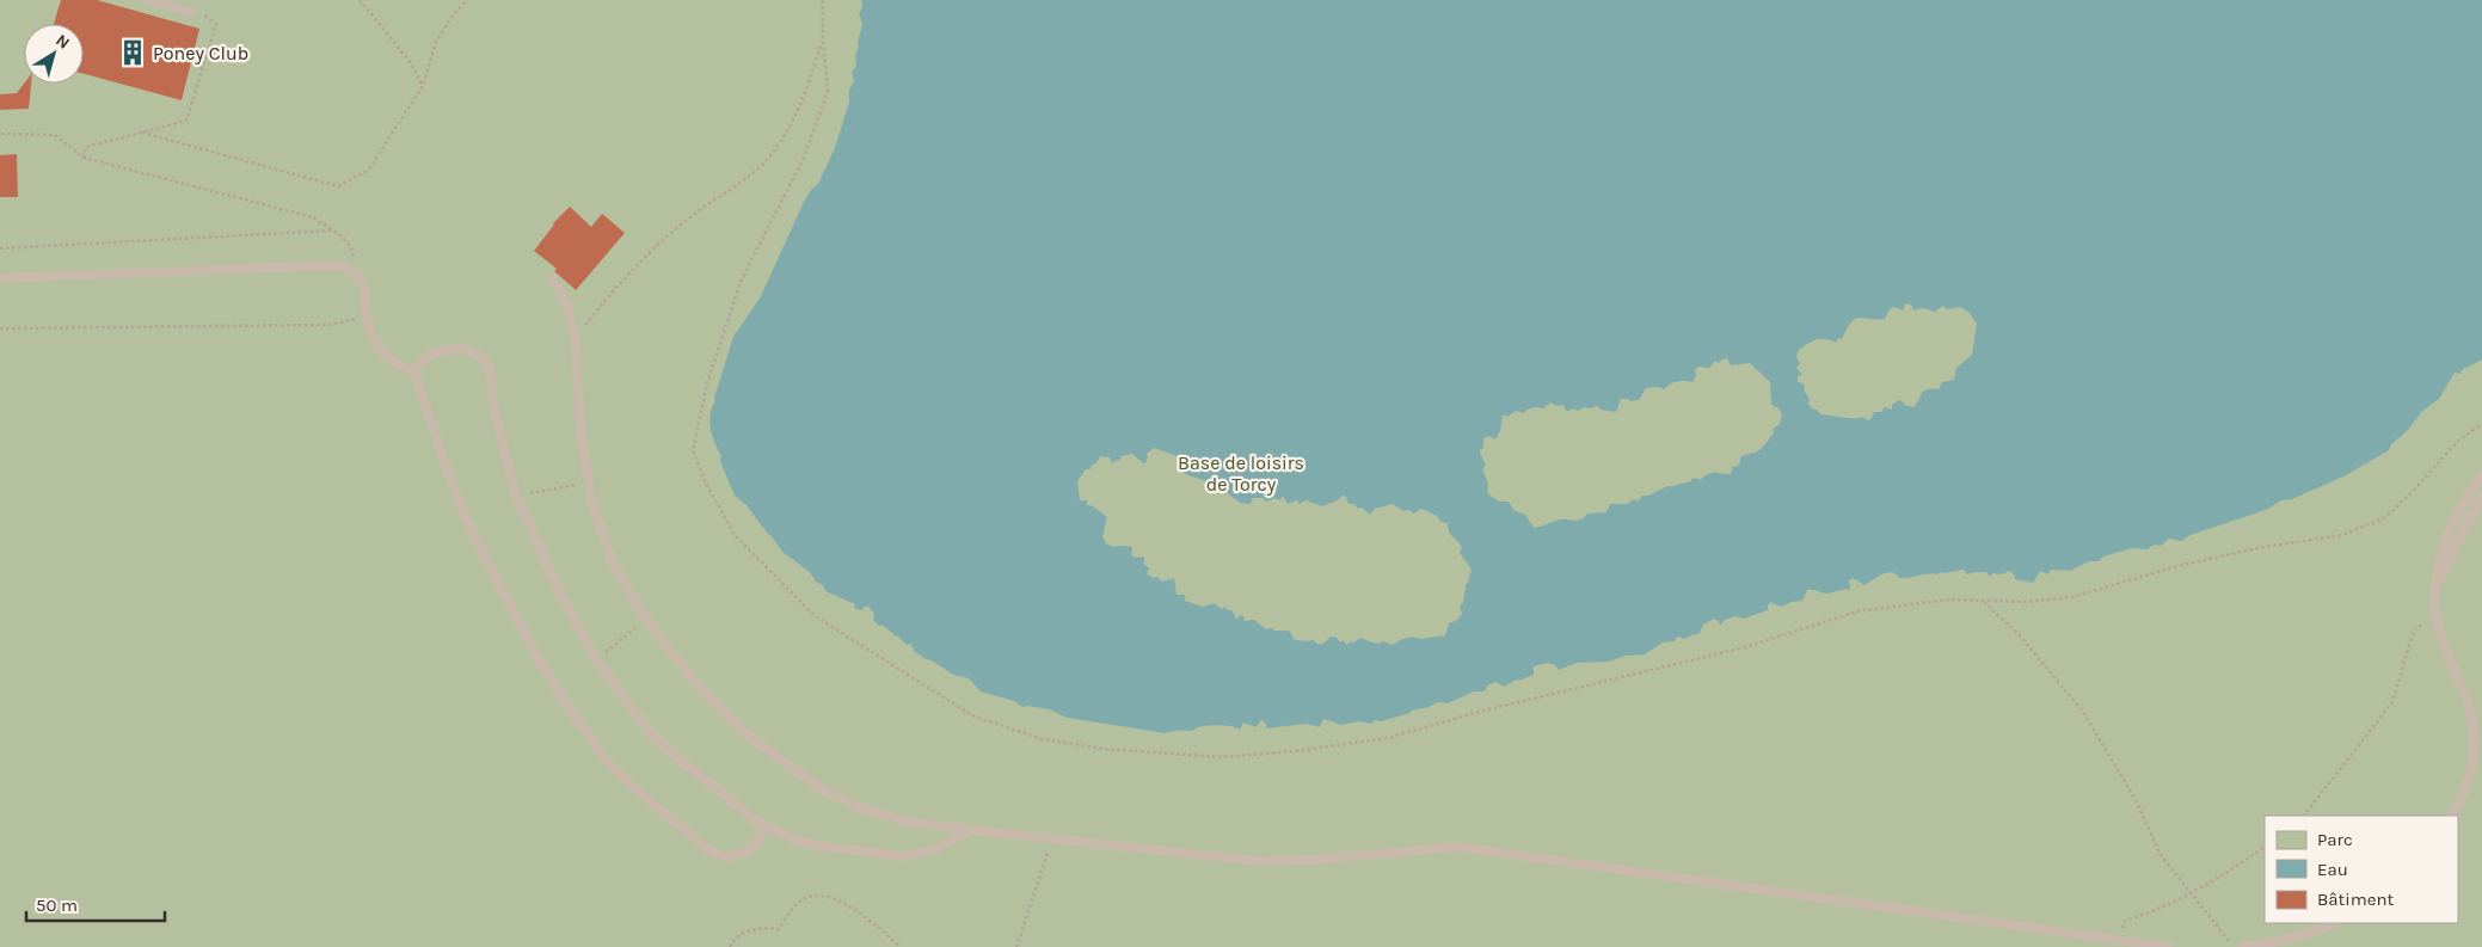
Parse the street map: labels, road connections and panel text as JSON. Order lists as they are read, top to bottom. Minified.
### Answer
{"parks":["Base de loisirs de Torcy"],"places":{"building":["Poney Club"]},"legend":["Parc","Eau","Bâtiment"],"scale_bar":"50 m","north":"top right"}
